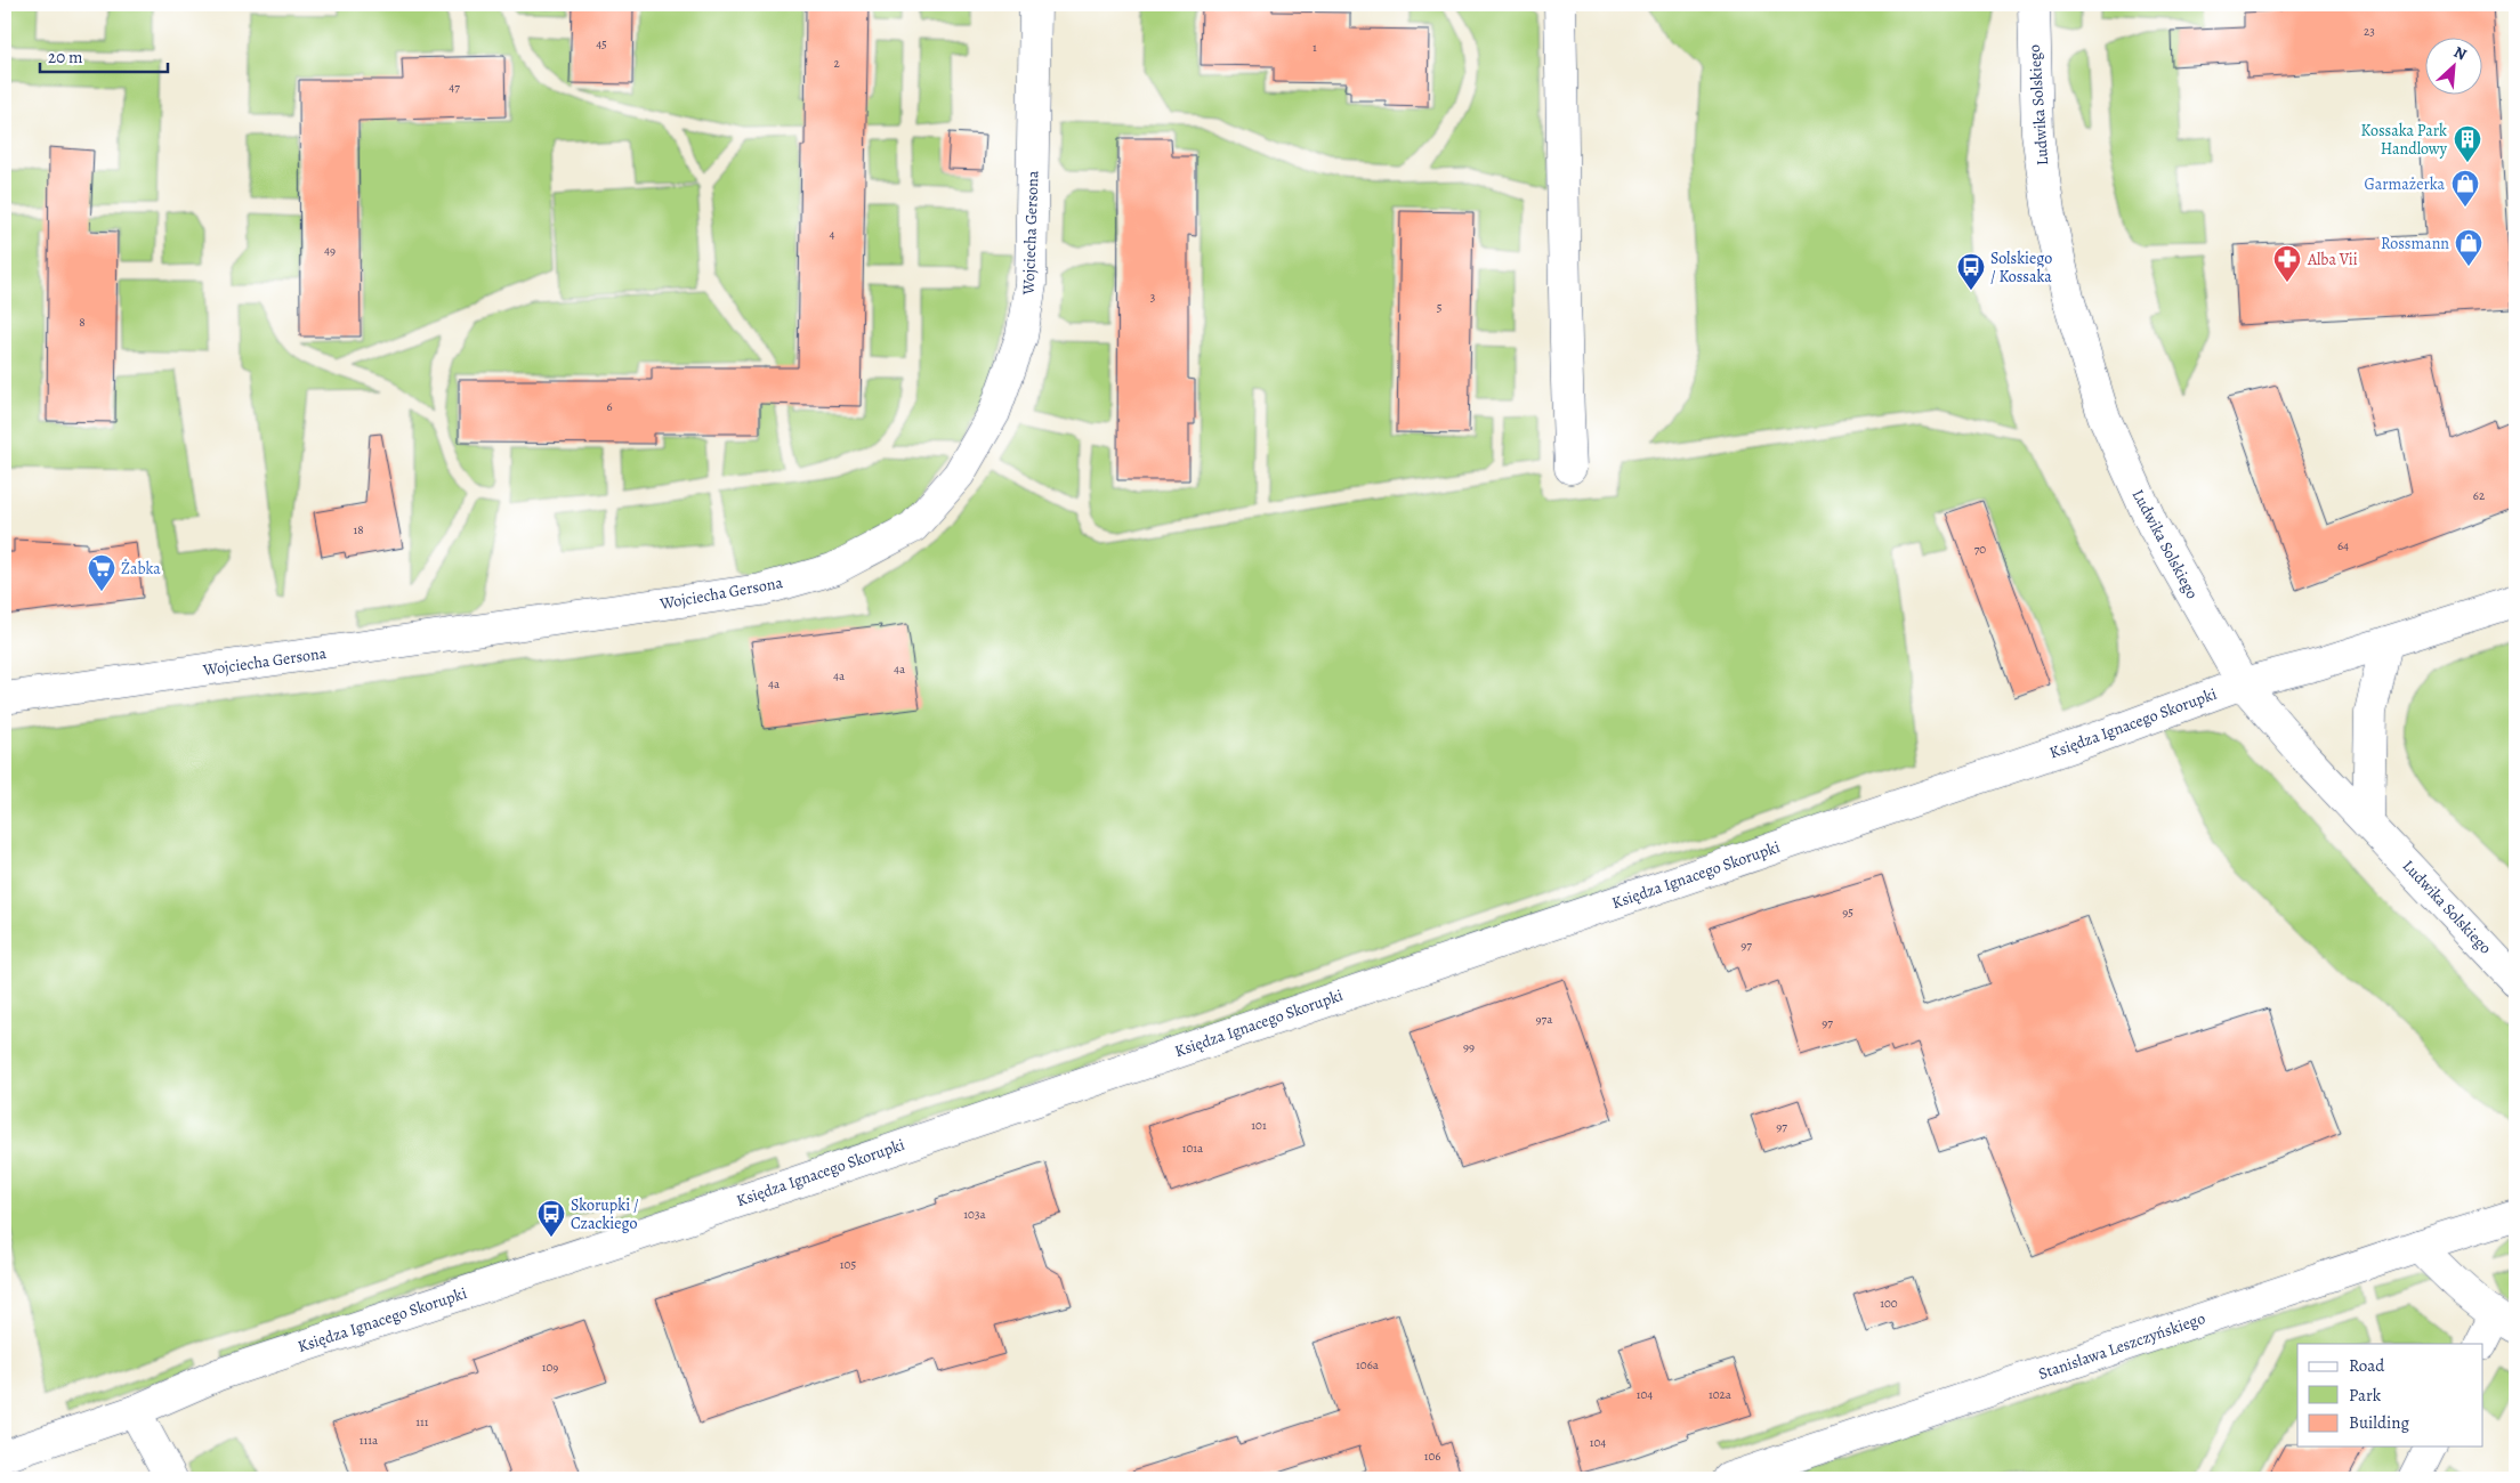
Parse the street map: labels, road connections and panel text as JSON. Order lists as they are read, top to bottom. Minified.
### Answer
{"streets":{"street":["Ludwika Solskiego","Wojciecha Gersona","Księdza Ignacego Skorupki","Stanisława Leszczyńskiego"]},"crossings":[["Ludwika Solskiego","Księdza Ignacego Skorupki"]],"places":{"building":["Kossaka Park Handlowy"],"shop":["Garmażerka","Rossmann"],"pharmacy":["Alba Vii"],"bus stop":["Solskiego / Kossaka","Skorupki / Czackiego"],"supermarket":["Żabka"]},"house_numbers":["23","45","1","2","47","4","49","3","5","8","6","62","18","64","70","4a","4a","4a","95","97","97a","97","99","101","97","101a","103a","105","100","106a","109","104","102a","111","111a","104","106"],"legend":["Road","Park","Building"],"scale_bar":"20 m","north":"top right"}
